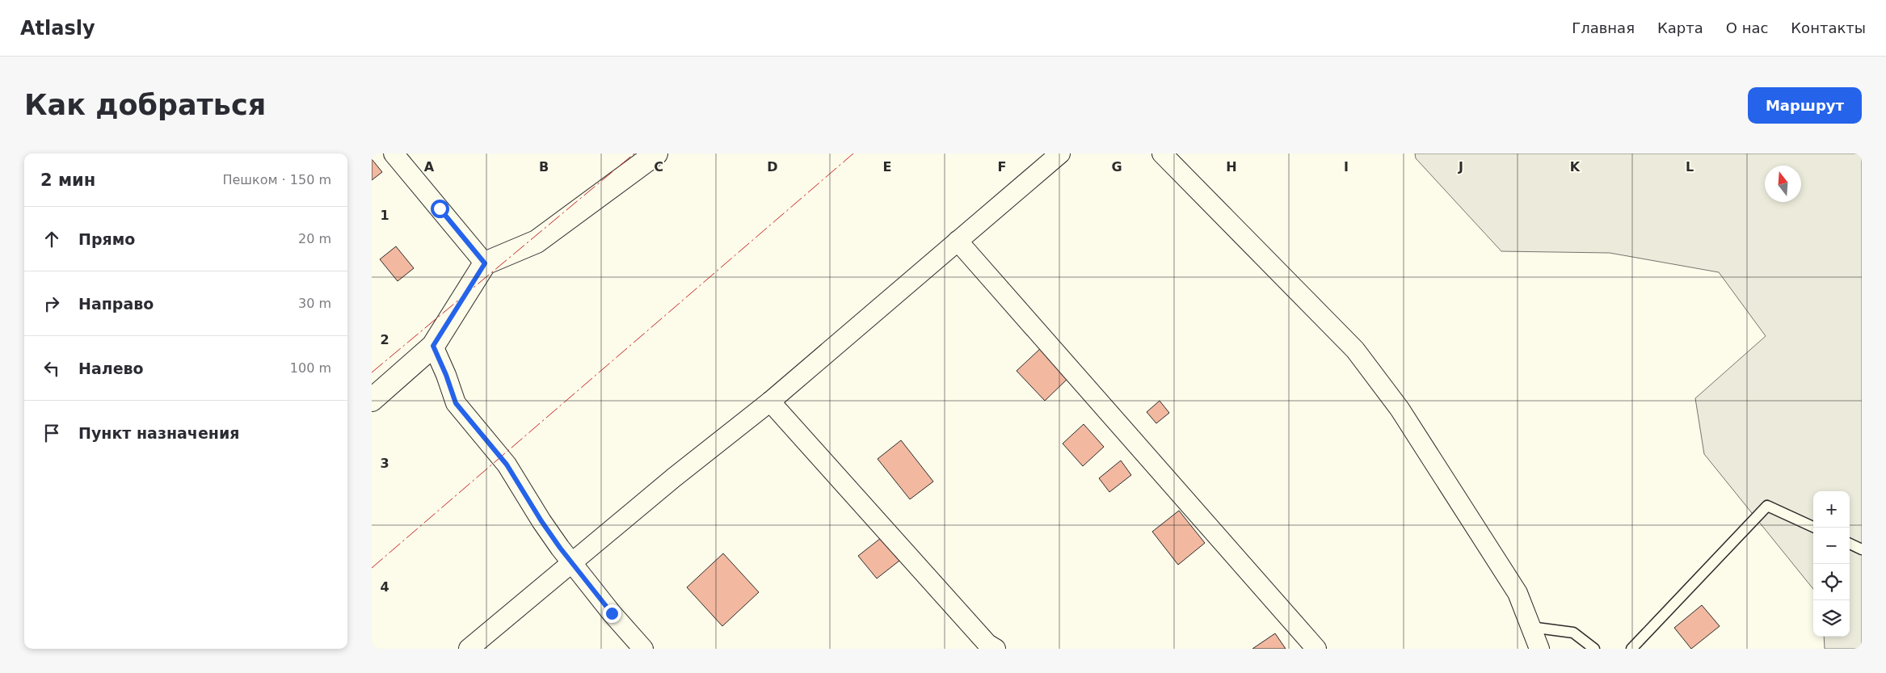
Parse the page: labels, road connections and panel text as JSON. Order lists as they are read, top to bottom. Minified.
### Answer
{"north":"top","page":{"header":"Atlasly","nav":["Главная","Карта","О нас","Контакты"],"buttons":"Маршрут","title":"Как добраться","heading":["2 мин","Пешком · 150 m"],"list":[["Прямо","20 m"],["Направо","30 m"],["Налево","100 m"],"Пункт назначения"],"map_buttons":["+","−"]},"grid":{"columns":["A","B","C","D","E","F","G","H","I","J","K","L"],"rows":["1","2","3","4"]}}
